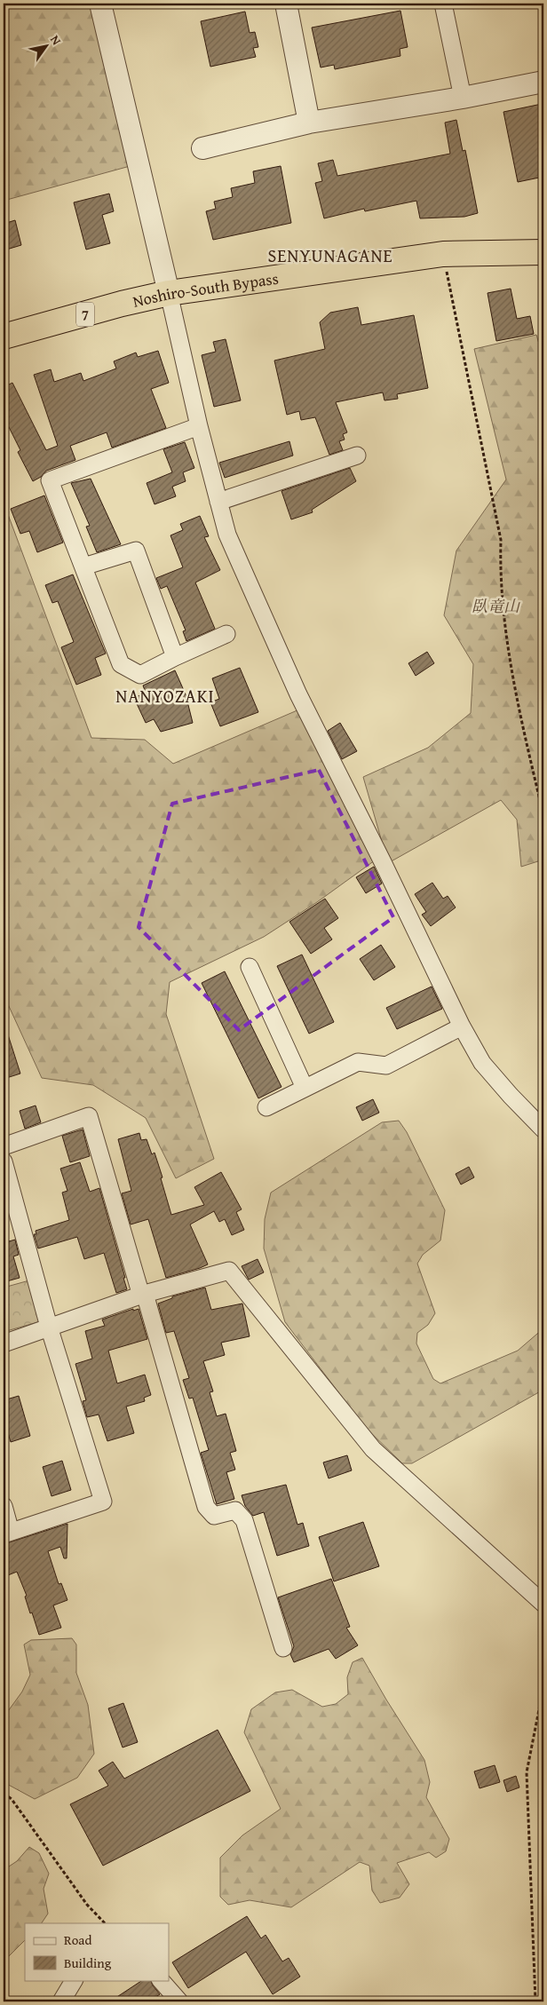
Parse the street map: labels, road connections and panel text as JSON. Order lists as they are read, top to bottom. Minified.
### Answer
{"streets":{"highway":["Noshiro-South Bypass","7"]},"districts":["SENYUNAGANE","NANYOZAKI"],"parks":["臥竜山"],"legend":["Road","Building"],"north":"top right"}
